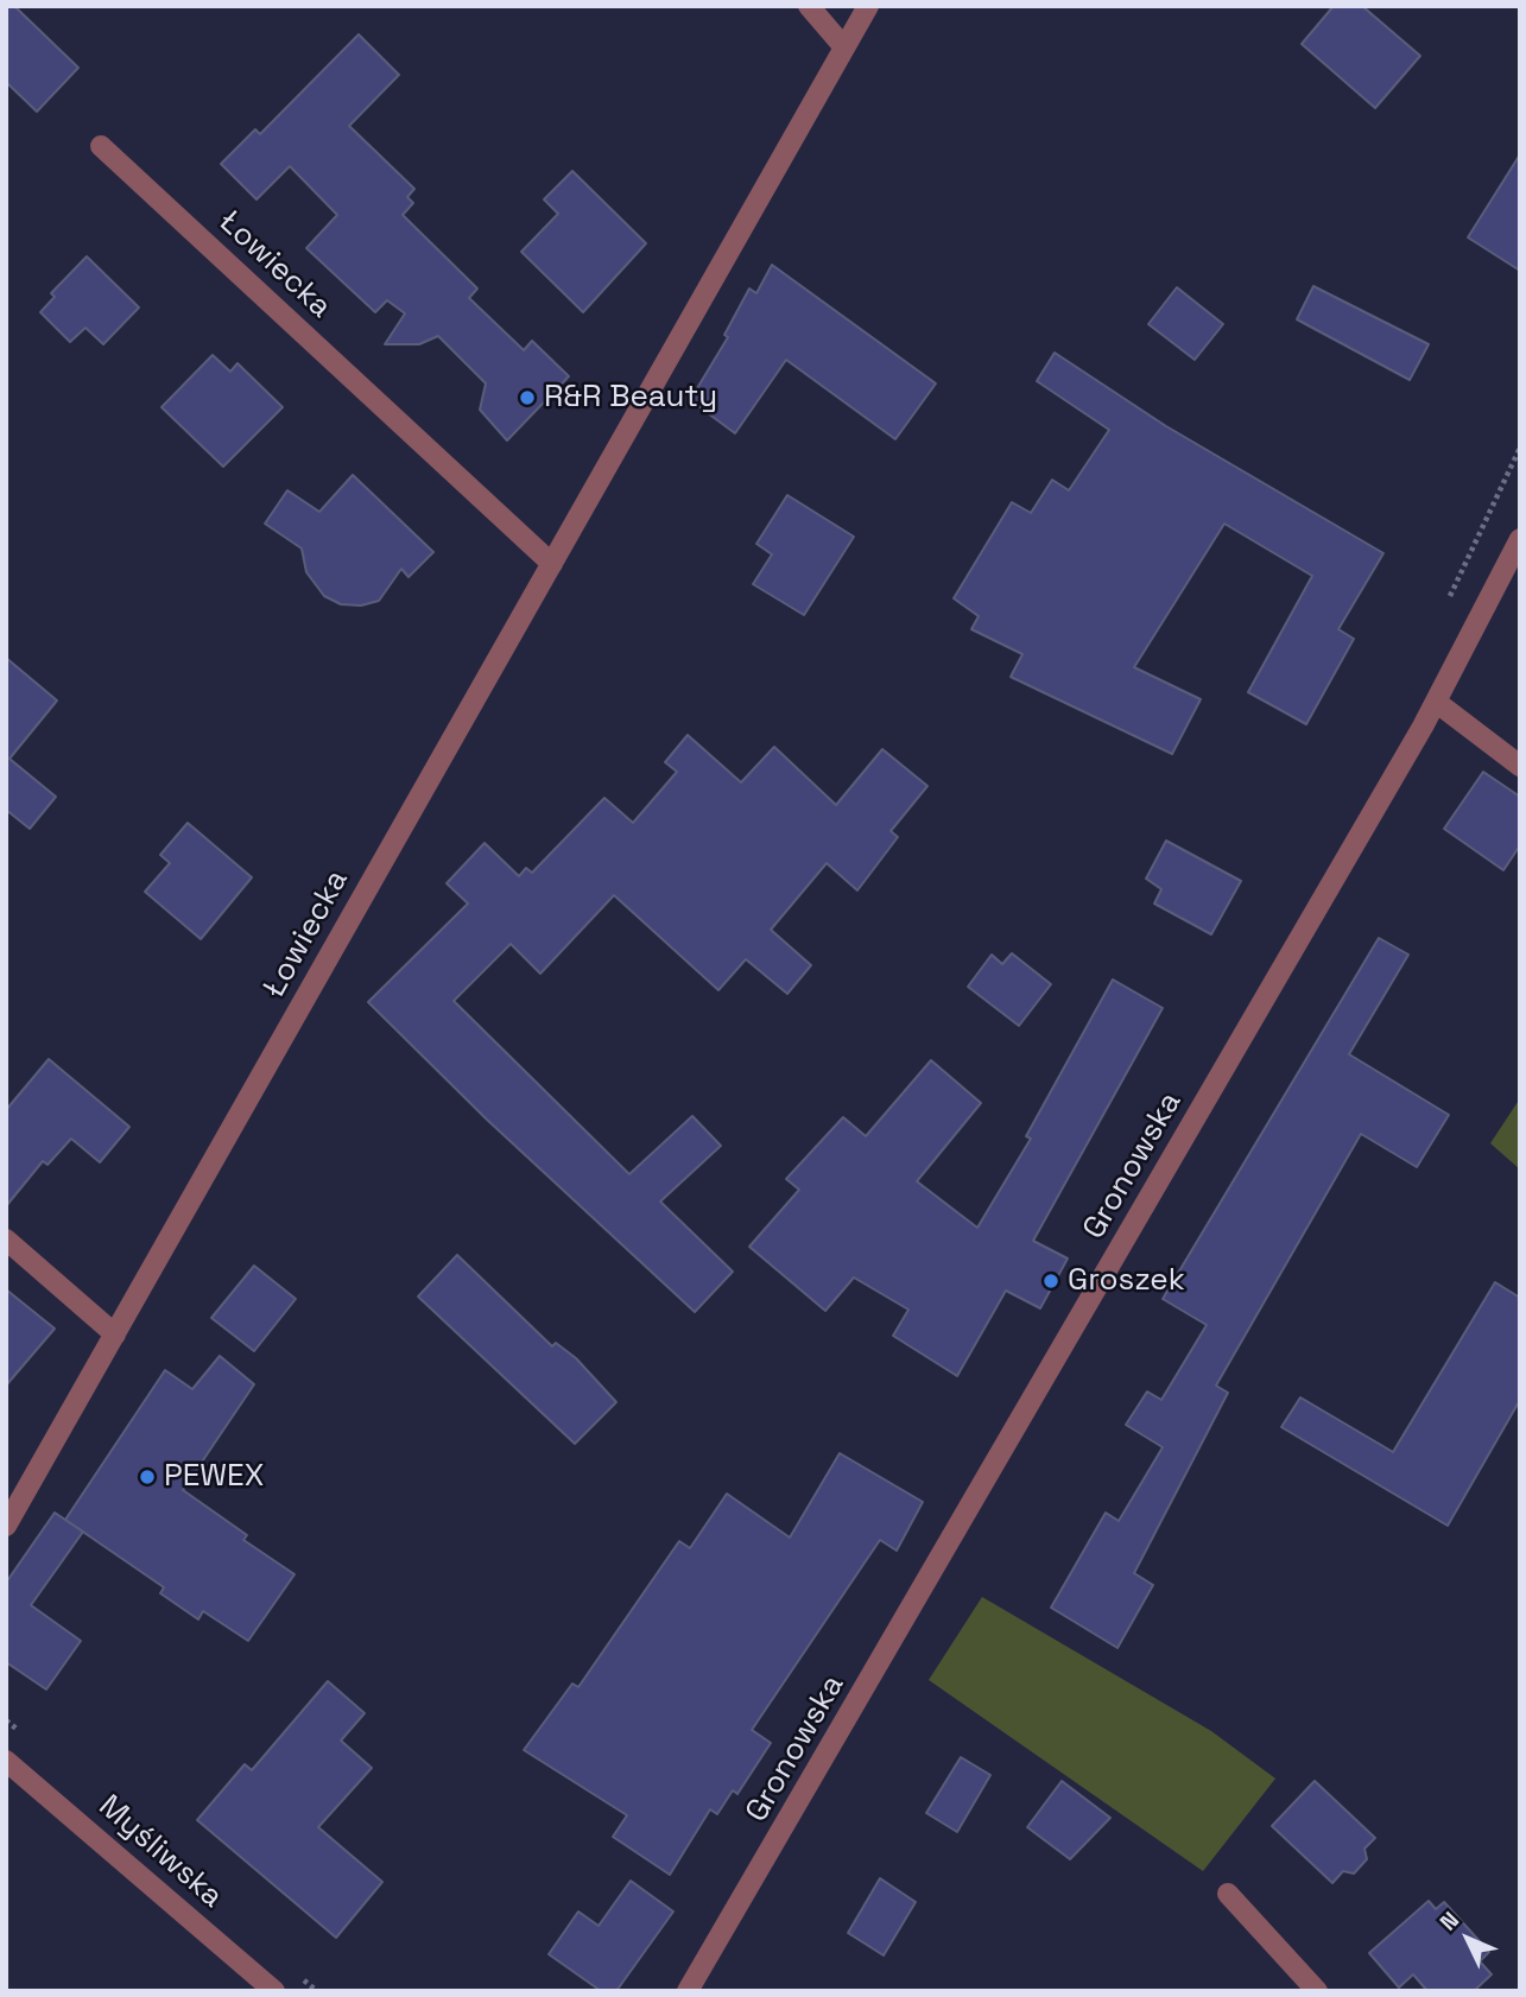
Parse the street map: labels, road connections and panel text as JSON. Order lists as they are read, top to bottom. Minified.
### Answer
{"streets":{"street":["Łowiecka","Gronowska","Myśliwska"]},"places":["R&R Beauty","Groszek","PEWEX"],"north":"top left"}
